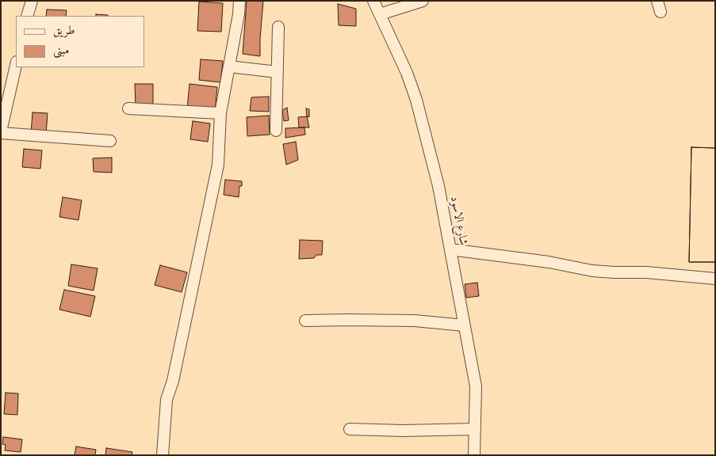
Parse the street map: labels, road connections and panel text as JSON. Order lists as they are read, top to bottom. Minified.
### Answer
{"streets":{"street":["شارع الاسود"]},"legend":["طريق","مبنى"]}
